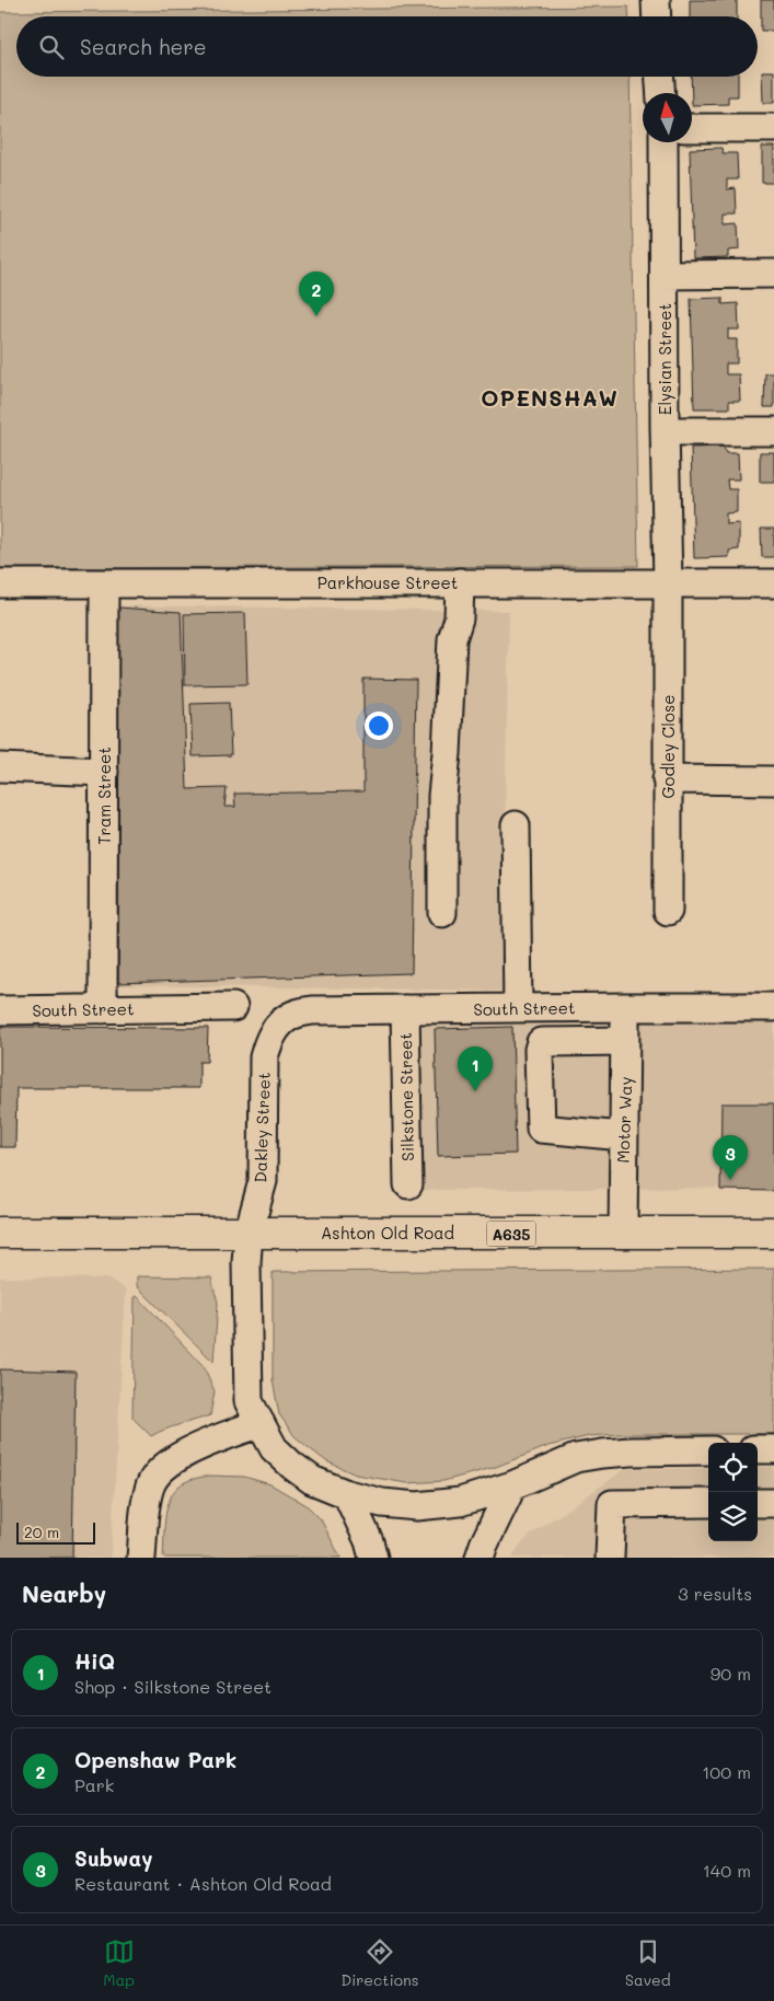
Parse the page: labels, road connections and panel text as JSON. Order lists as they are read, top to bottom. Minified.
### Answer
{"streets":{"highway":["Ashton Old Road","A635"],"street":["Elysian Street","Parkhouse Street","Godley Close","Tram Street","South Street","Silkstone Street","Motor Way","Dakley Street"]},"crossings":[["Elysian Street","Parkhouse Street"],["Elysian Street","Godley Close"],["Parkhouse Street","Godley Close"],["Parkhouse Street","Tram Street"],["Tram Street","South Street"],["South Street","Silkstone Street"],["South Street","Motor Way"],["South Street","Dakley Street"],["Motor Way","Ashton Old Road"],["Dakley Street","Ashton Old Road"]],"districts":["OPENSHAW"],"scale_bar":"20 m","north":"top","page":{"search":"Search here","pins":["2","1","3"],"scale":"20 m","heading":["Nearby","3 results"],"list":[{"mark":"1","name":"HiQ","note":"Shop · Silkstone Street","value":"90 m"},{"mark":"2","name":"Openshaw Park","note":"Park","value":"100 m"},{"mark":"3","name":"Subway","note":"Restaurant · Ashton Old Road","value":"140 m"}],"nav":["Map","Directions","Saved"]}}
